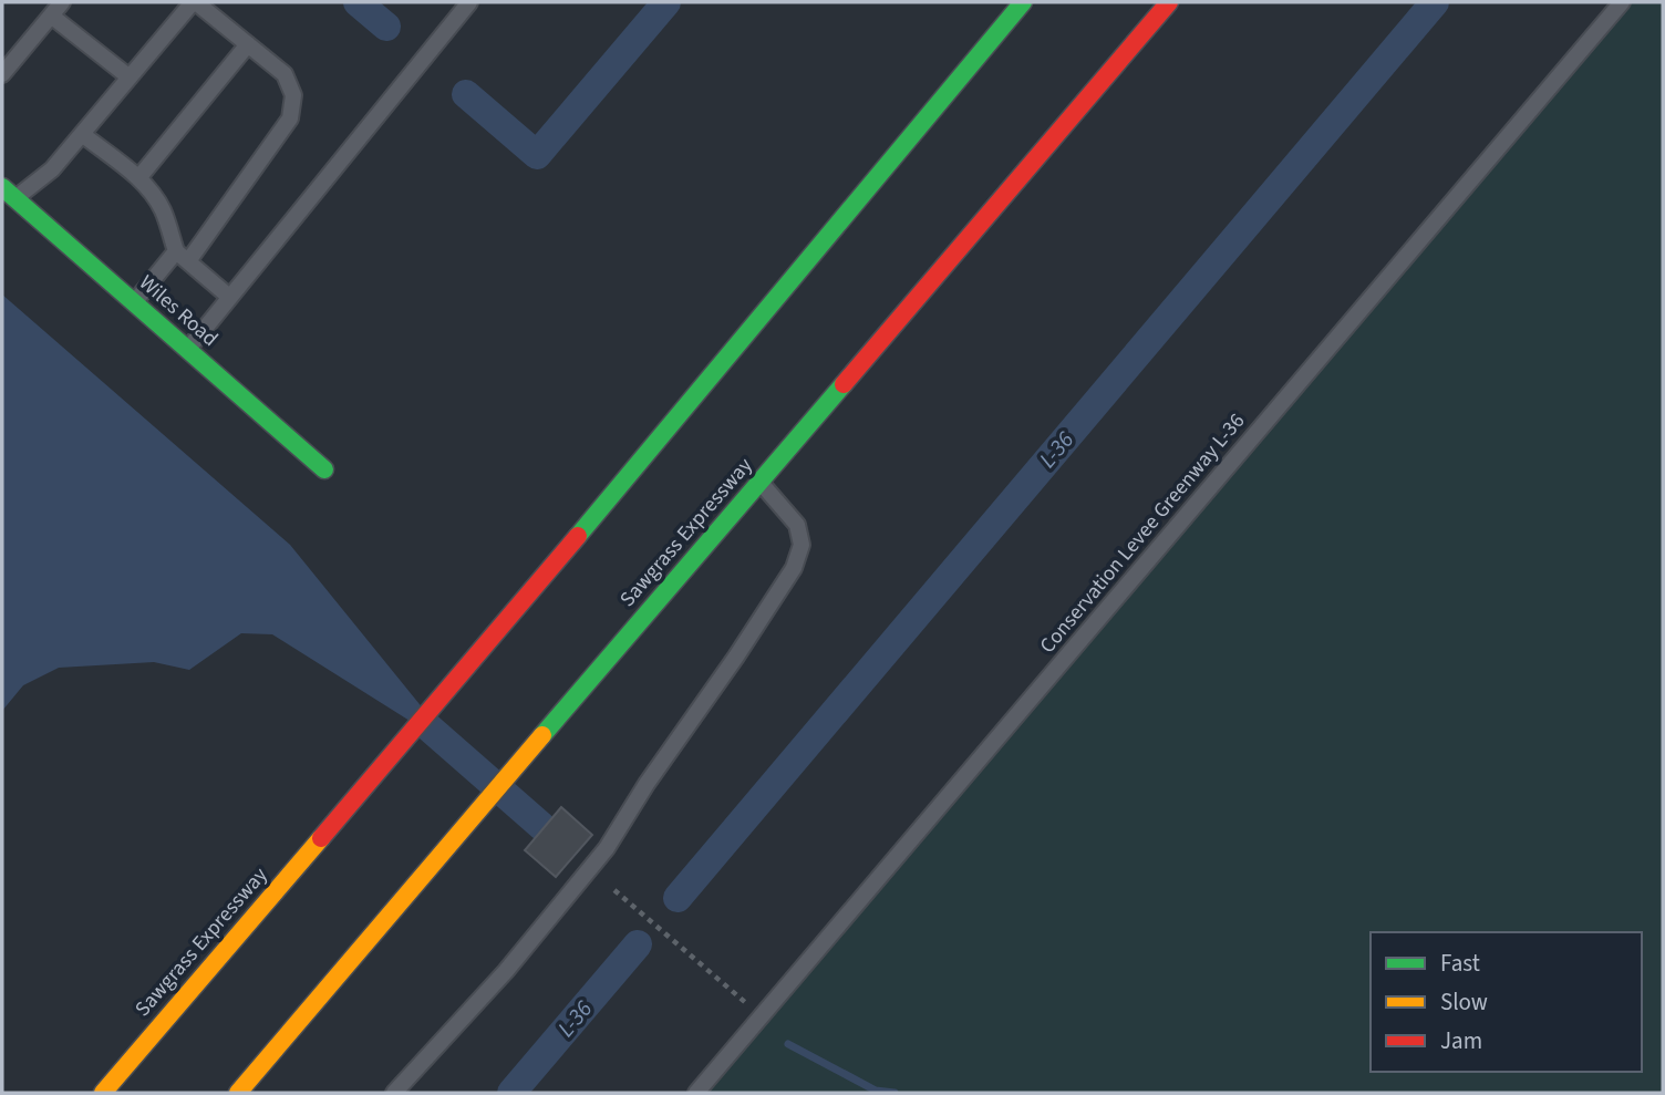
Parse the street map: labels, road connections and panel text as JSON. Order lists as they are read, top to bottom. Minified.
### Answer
{"streets":{"main road":["Wiles Road","Sawgrass Expressway"],"lane":["Conservation Levee Greenway L-36"]},"water":["L-36"],"legend":["Fast","Slow","Jam"]}
